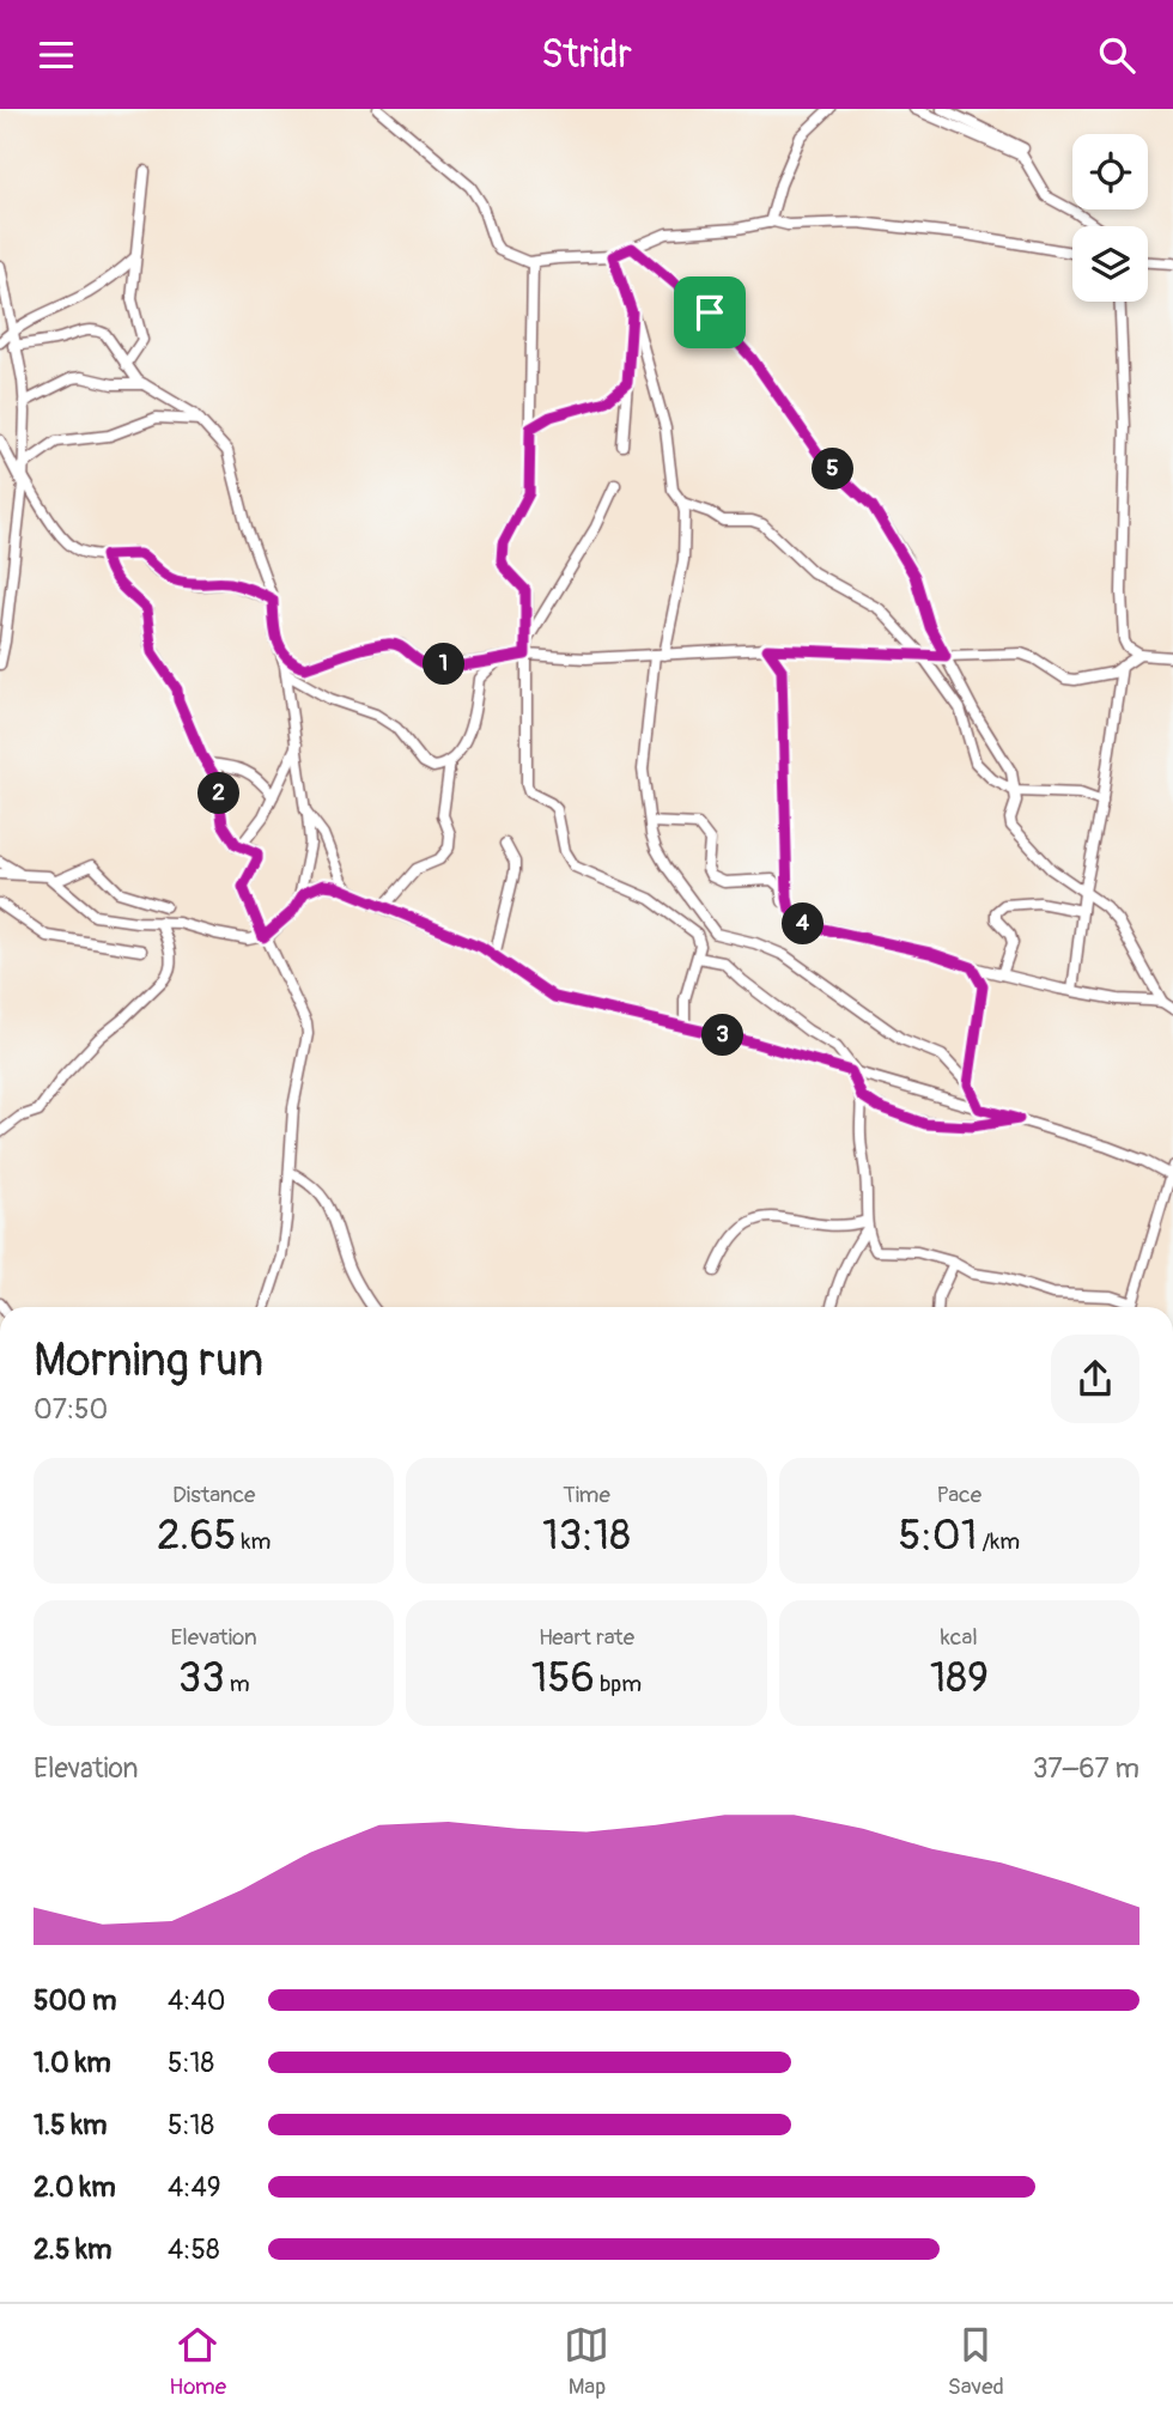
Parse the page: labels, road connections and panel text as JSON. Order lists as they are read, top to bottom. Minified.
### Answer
{"page":{"header":"Stridr","pins":["5","1","2","4","3"],"heading":["Morning run","07:50"],"stats":[["Distance","2.65 km"],["Time","13:18"],["Pace","5:01 /km"],["Elevation","33 m"],["Heart rate","156 bpm"],["kcal","189"]],"chart":["Elevation","37–67 m"],"list":[{"name":"500 m","note":"4:40"},{"name":"1.0 km","note":"5:18"},{"name":"1.5 km","note":"5:18"},{"name":"2.0 km","note":"4:49"},{"name":"2.5 km","note":"4:58"}],"tabs":["Home","Map","Saved"]}}
